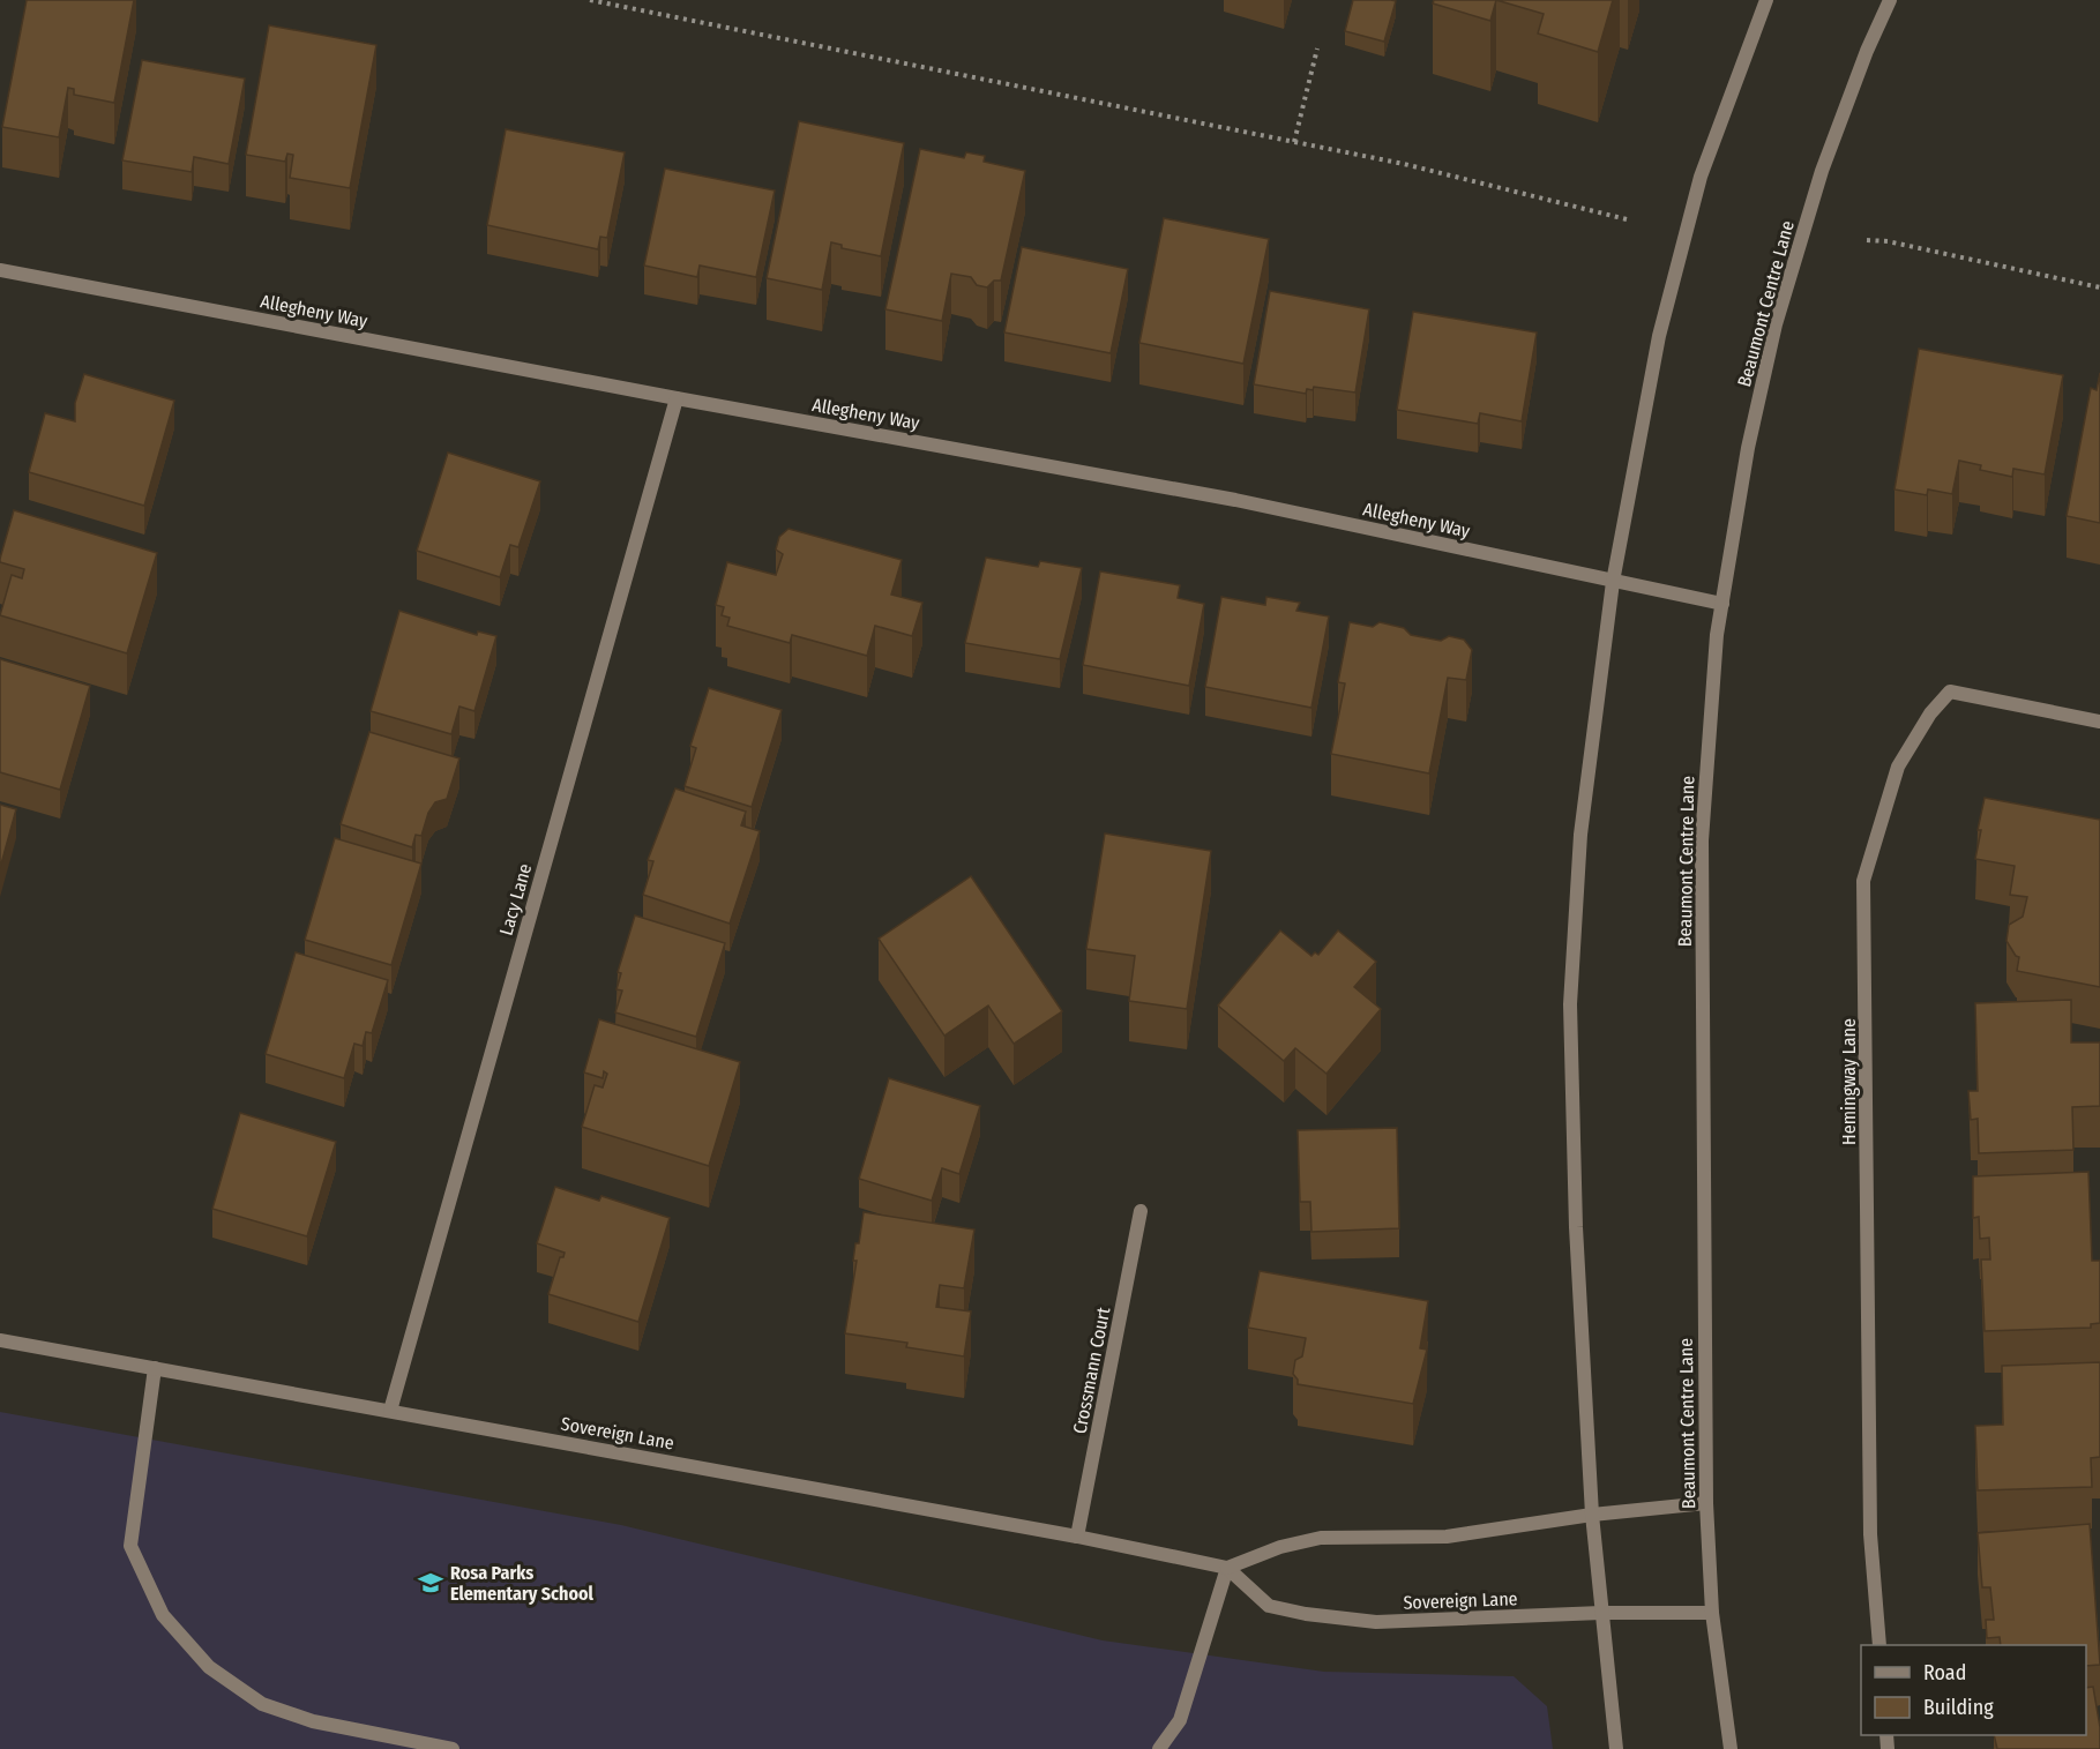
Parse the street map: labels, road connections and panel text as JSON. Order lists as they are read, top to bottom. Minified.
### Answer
{"streets":{"street":["Beaumont Centre Lane","Allegheny Way","Lacy Lane","Hemingway Lane","Crossmann Court","Sovereign Lane"]},"crossings":[["Beaumont Centre Lane","Allegheny Way"],["Beaumont Centre Lane","Sovereign Lane"],["Allegheny Way","Lacy Lane"],["Lacy Lane","Sovereign Lane"],["Crossmann Court","Sovereign Lane"]],"places":{"school or university":["Rosa Parks Elementary School"]},"legend":["Road","Building"]}
